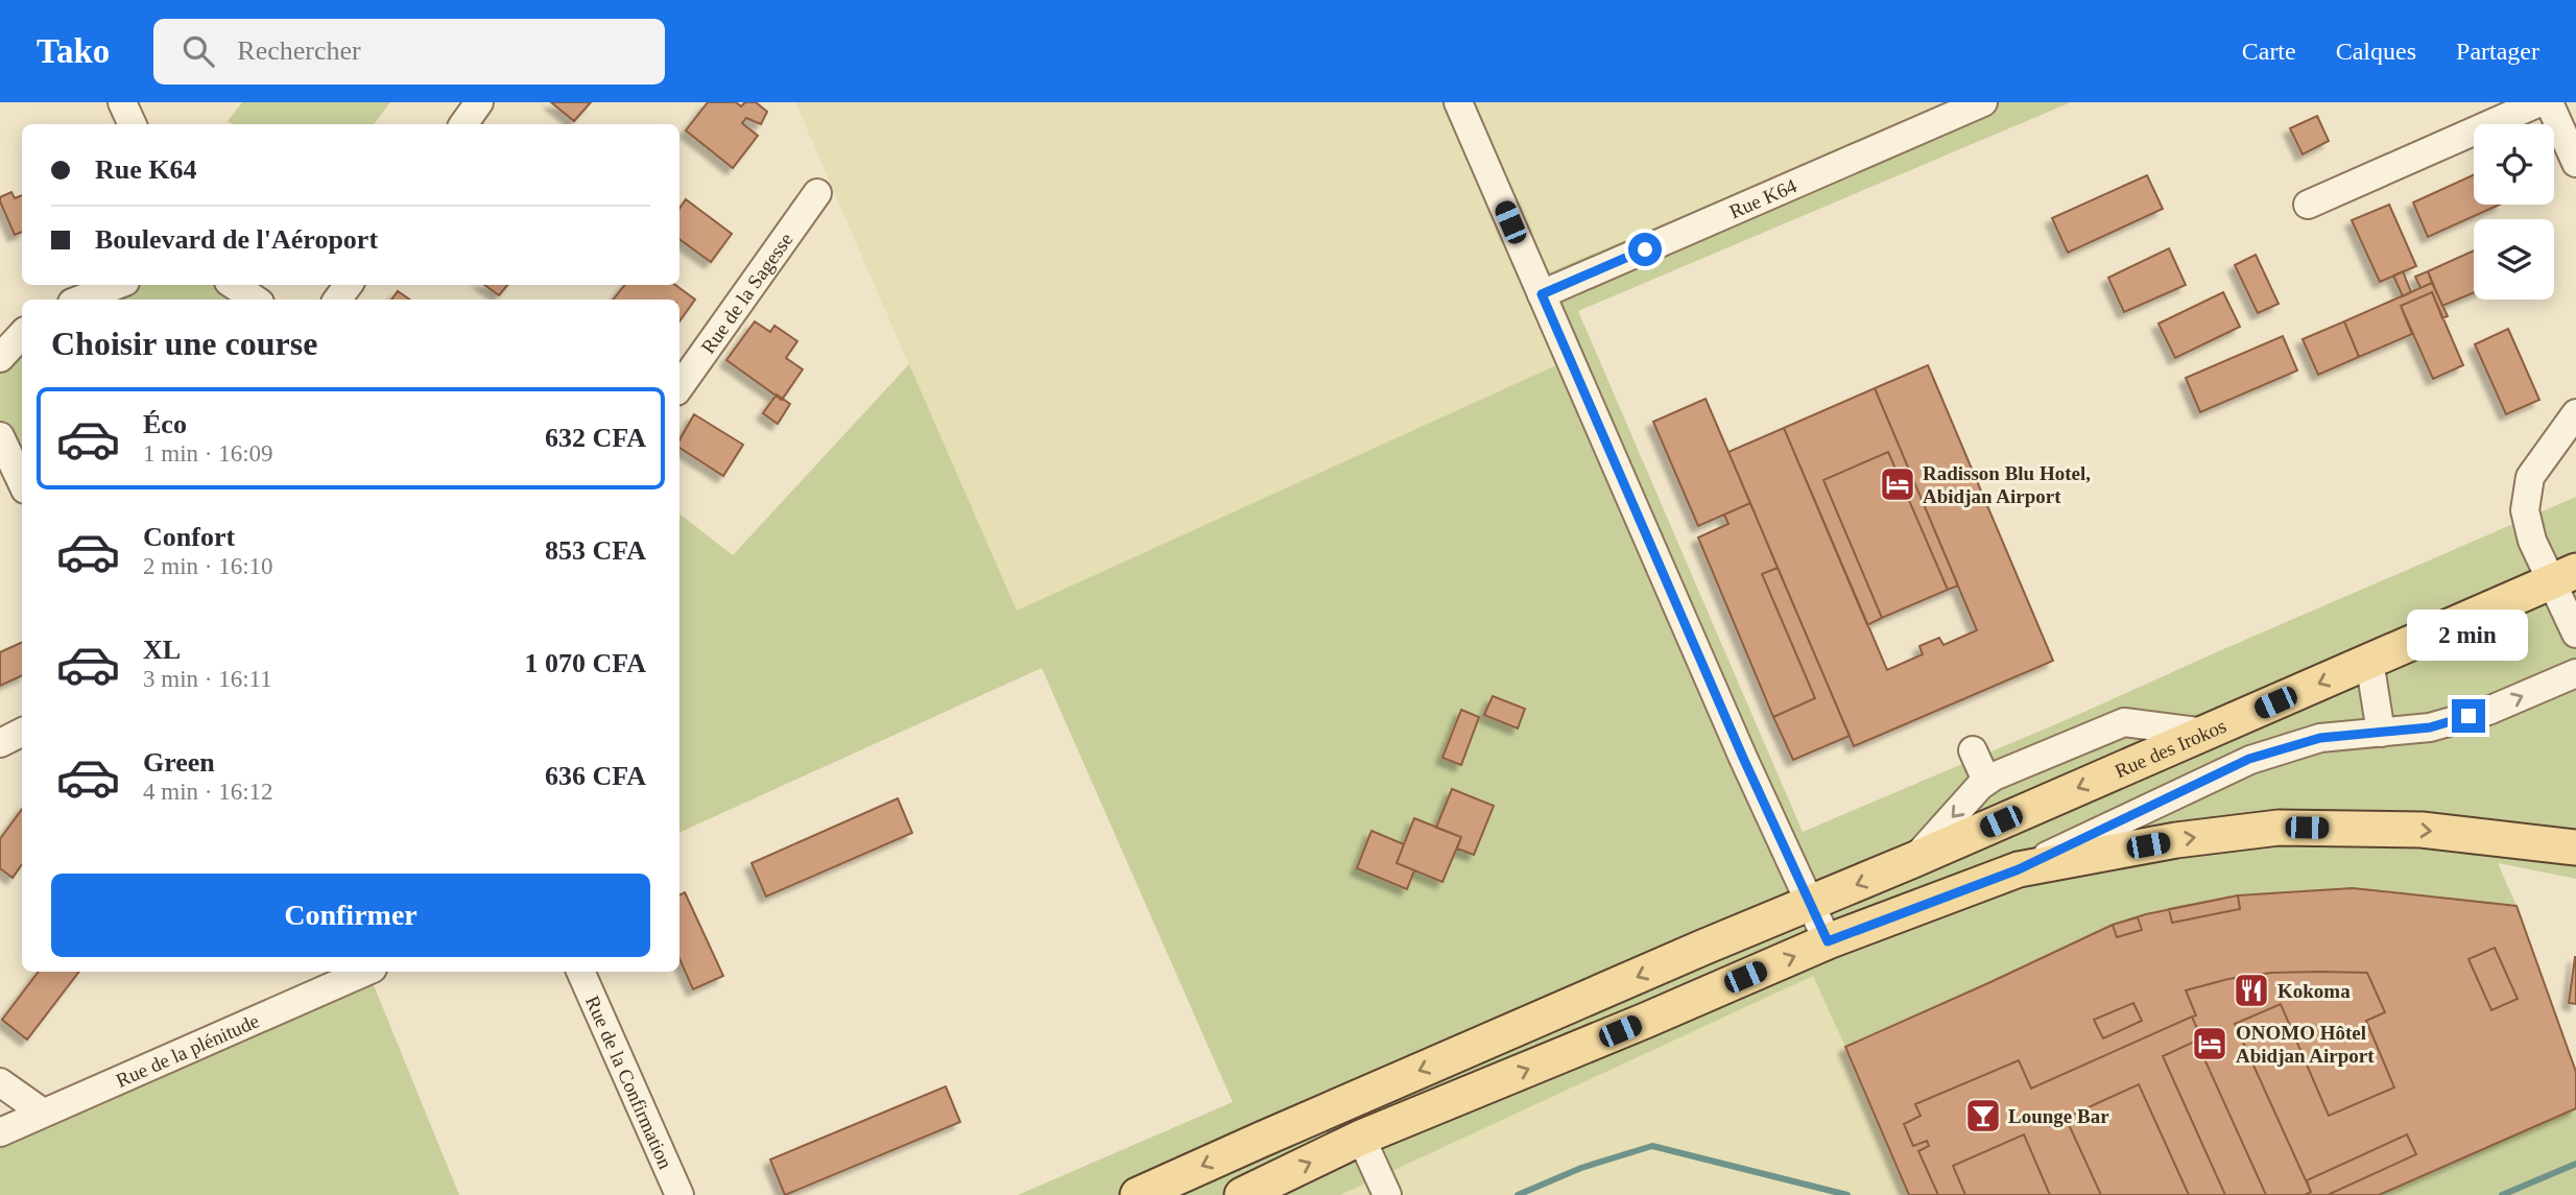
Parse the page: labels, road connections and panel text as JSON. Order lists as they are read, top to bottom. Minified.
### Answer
{"streets":{"main road":["Rue des Irokos"],"street":["Rue K64","Rue de la Sagesse","Rue de la plénitude","Rue de la Confirmation"]},"places":{"hotel":["Radisson Blu Hotel, Abidjan Airport","ONOMO Hôtel Abidjan Airport"],"restaurant":["Kokoma"],"bar":["Lounge Bar"]},"page":{"header":"Tako","search":"Rechercher","nav":["Carte","Calques","Partager"],"banner":["Rue K64","Boulevard de l'Aéroport"],"heading":"Choisir une course","list":[{"name":"Éco","note":"1 min · 16:09","value":"632 CFA"},{"name":"Confort","note":"2 min · 16:10","value":"853 CFA"},{"name":"XL","note":"3 min · 16:11","value":"1 070 CFA"},{"name":"Green","note":"4 min · 16:12","value":"636 CFA"}],"bubble":"2 min","buttons":"Confirmer"}}
